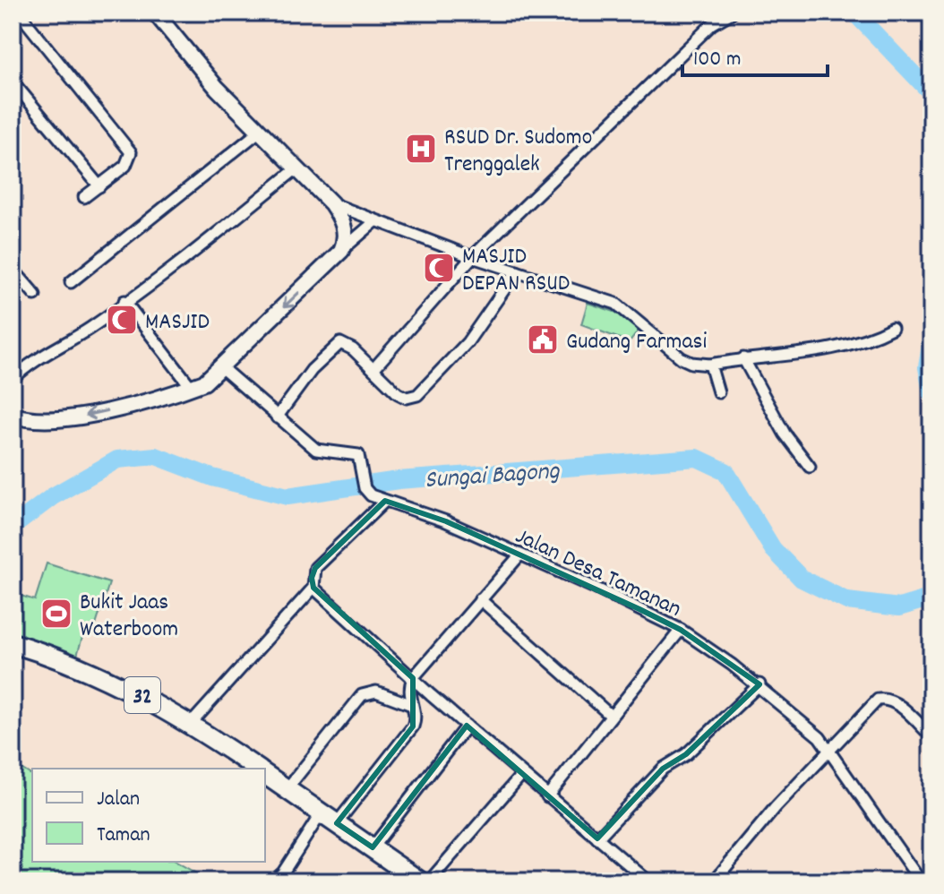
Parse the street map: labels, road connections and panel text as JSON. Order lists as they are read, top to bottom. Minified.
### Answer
{"streets":{"highway":["32"],"street":["Jalan Desa Tamanan"]},"water":["Sungai Bagong"],"places":{"hospital":["RSUD Dr. Sudomo Trenggalek"],"mosque":["MASJID DEPAN RSUD","MASJID"],"public building":["Gudang Farmasi"],"sports":["Bukit Jaas Waterboom"]},"legend":["Jalan","Taman"],"scale_bar":"100 m"}
